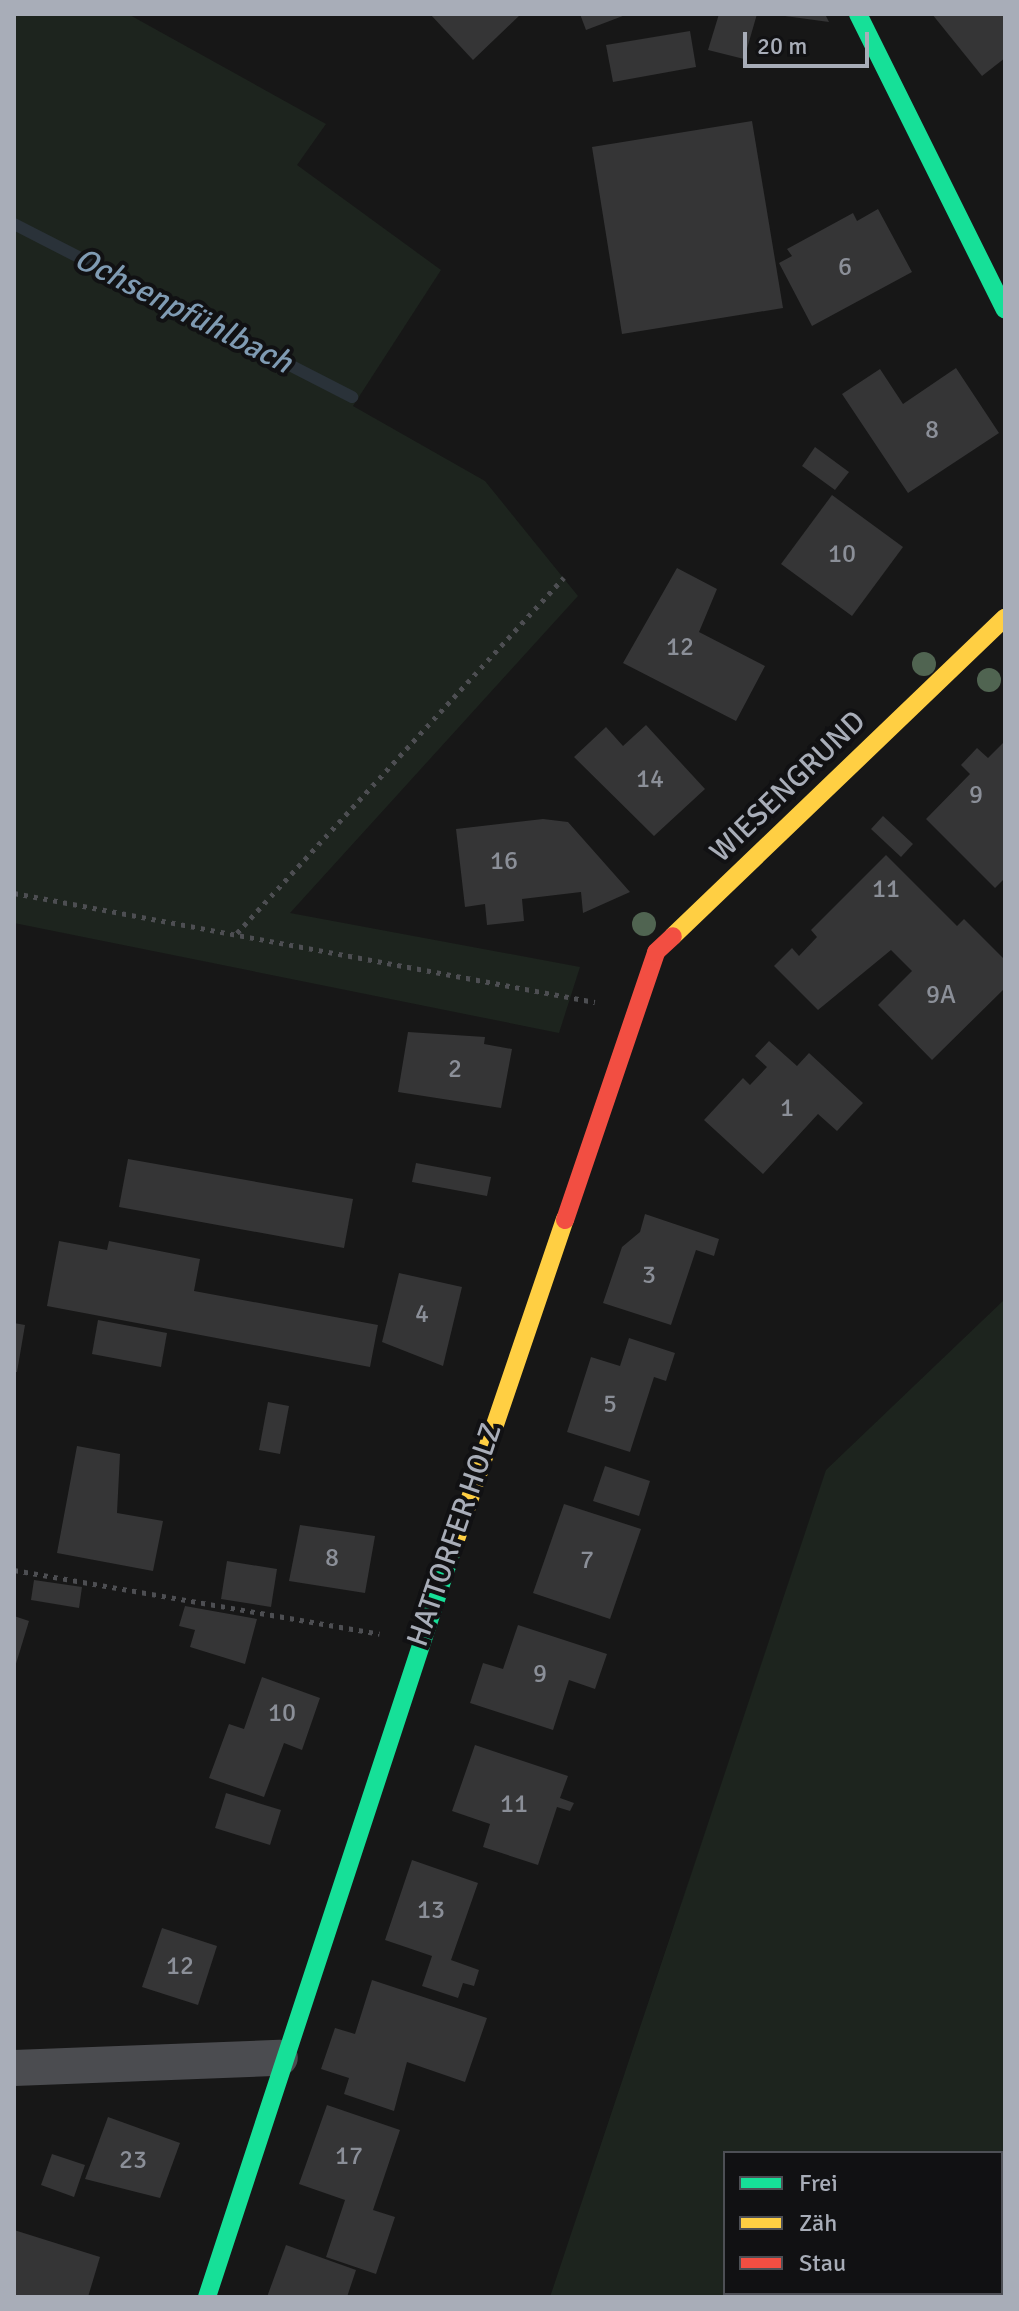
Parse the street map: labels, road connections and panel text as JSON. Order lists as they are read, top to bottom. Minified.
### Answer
{"streets":{"street":["WIESENGRUND","HATTORFER HOLZ"]},"crossings":[["WIESENGRUND","HATTORFER HOLZ"]],"water":["Ochsenpfühlbach"],"house_numbers":["6","8","10","12","14","9","16","11","9A","2","1","3","4","5","8","7","9","10","11","13","12","17","23"],"legend":["Frei","Zäh","Stau"],"scale_bar":"20 m"}
